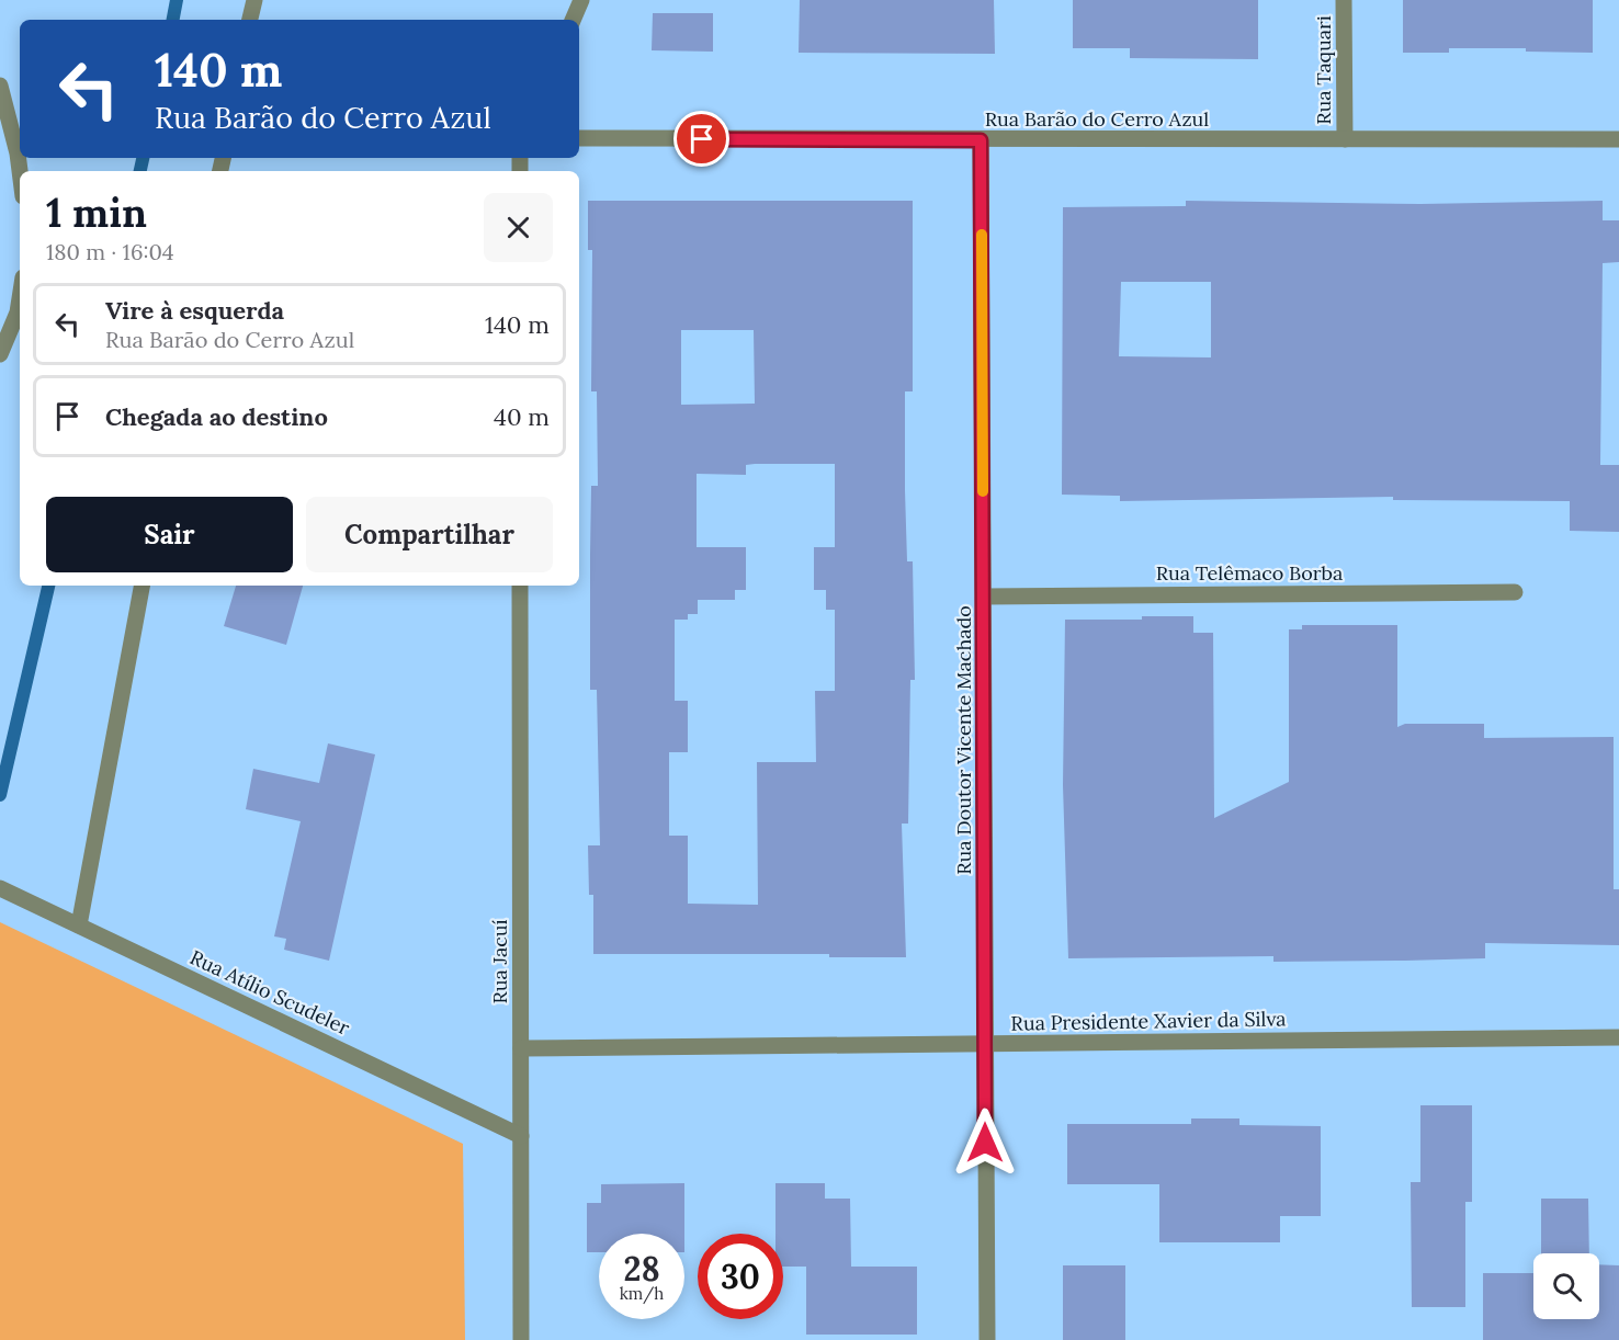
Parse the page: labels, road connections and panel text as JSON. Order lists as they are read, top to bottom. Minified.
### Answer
{"streets":{"street":["Rua Taquari","Rua Barão do Cerro Azul","Rua Telêmaco Borba","Rua Doutor Vicente Machado","Rua Jacuí","Rua Atílio Scudeler","Rua Presidente Xavier da Silva"]},"crossings":[["Rua Taquari","Rua Barão do Cerro Azul"],["Rua Barão do Cerro Azul","Rua Doutor Vicente Machado"],["Rua Telêmaco Borba","Rua Doutor Vicente Machado"],["Rua Doutor Vicente Machado","Rua Presidente Xavier da Silva"],["Rua Jacuí","Rua Atílio Scudeler"],["Rua Jacuí","Rua Presidente Xavier da Silva"]],"page":{"turn":["140 m","Rua Barão do Cerro Azul"],"heading":["1 min","180 m · 16:04"],"list":[{"name":"Vire à esquerda","note":"Rua Barão do Cerro Azul","value":"140 m"},{"name":"Chegada ao destino","value":"40 m"}],"buttons":["Sair","Compartilhar"],"speed":"28 km/h","limit":"30"}}
